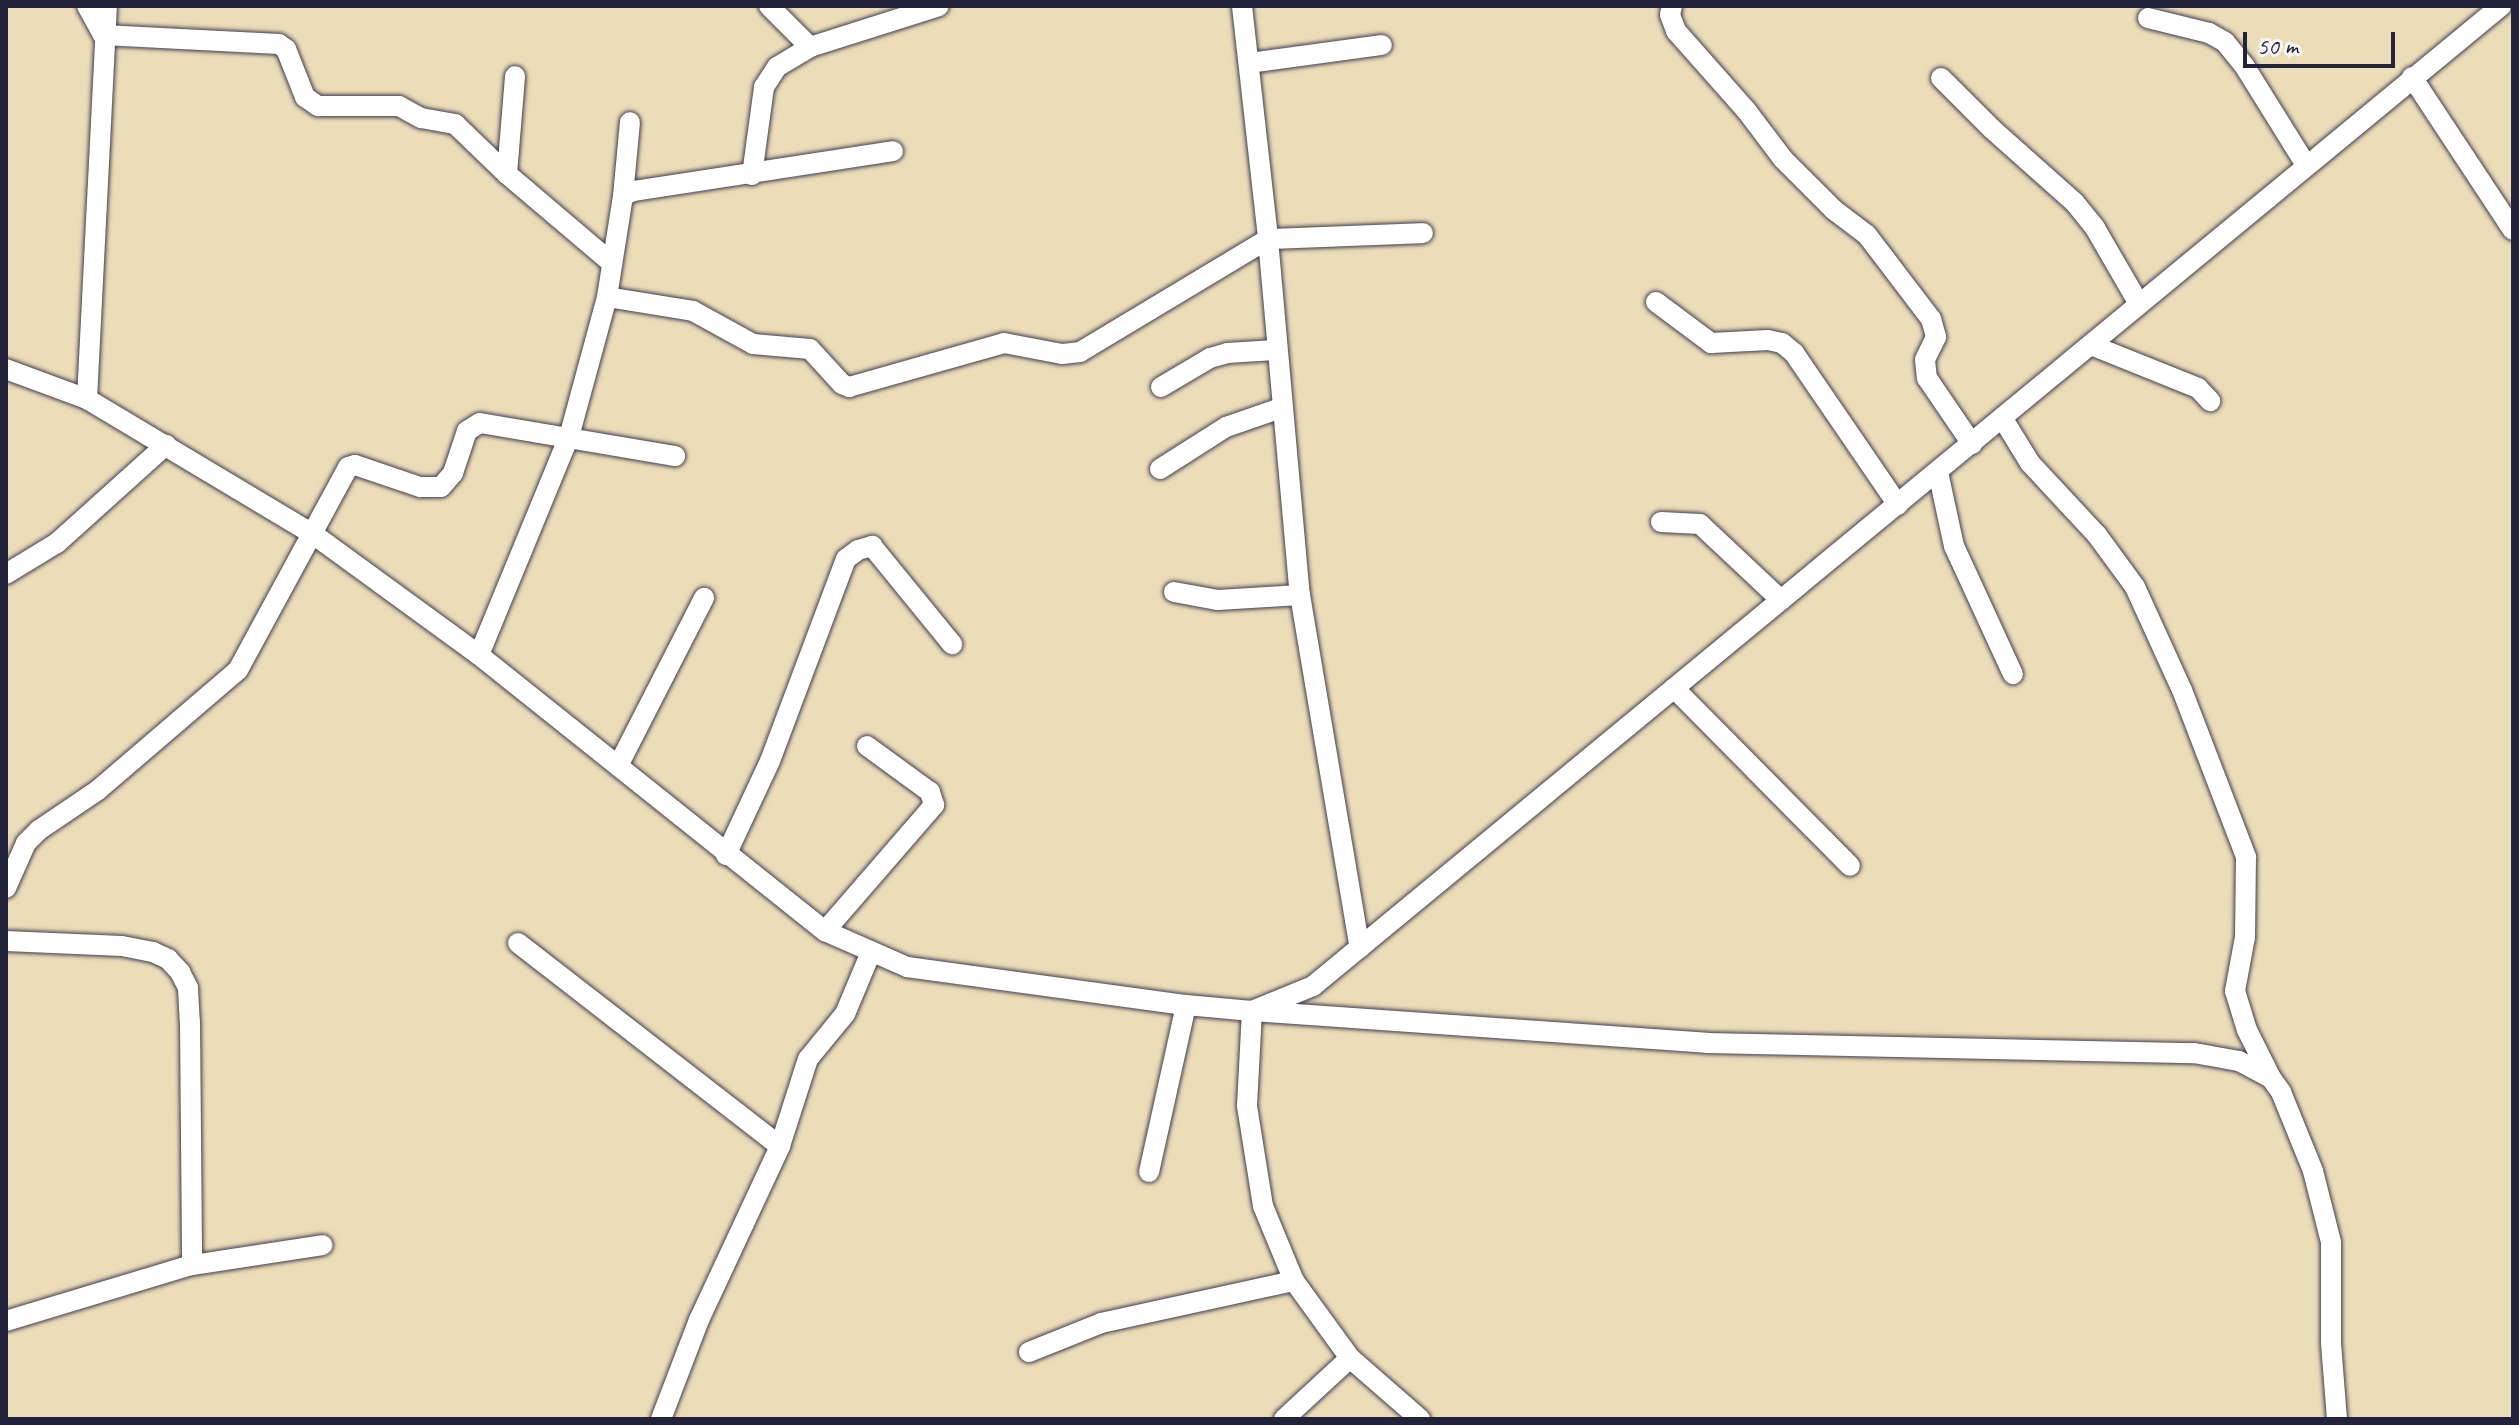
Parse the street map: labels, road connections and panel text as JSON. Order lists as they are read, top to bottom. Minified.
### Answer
{"scale_bar":"50 m"}
